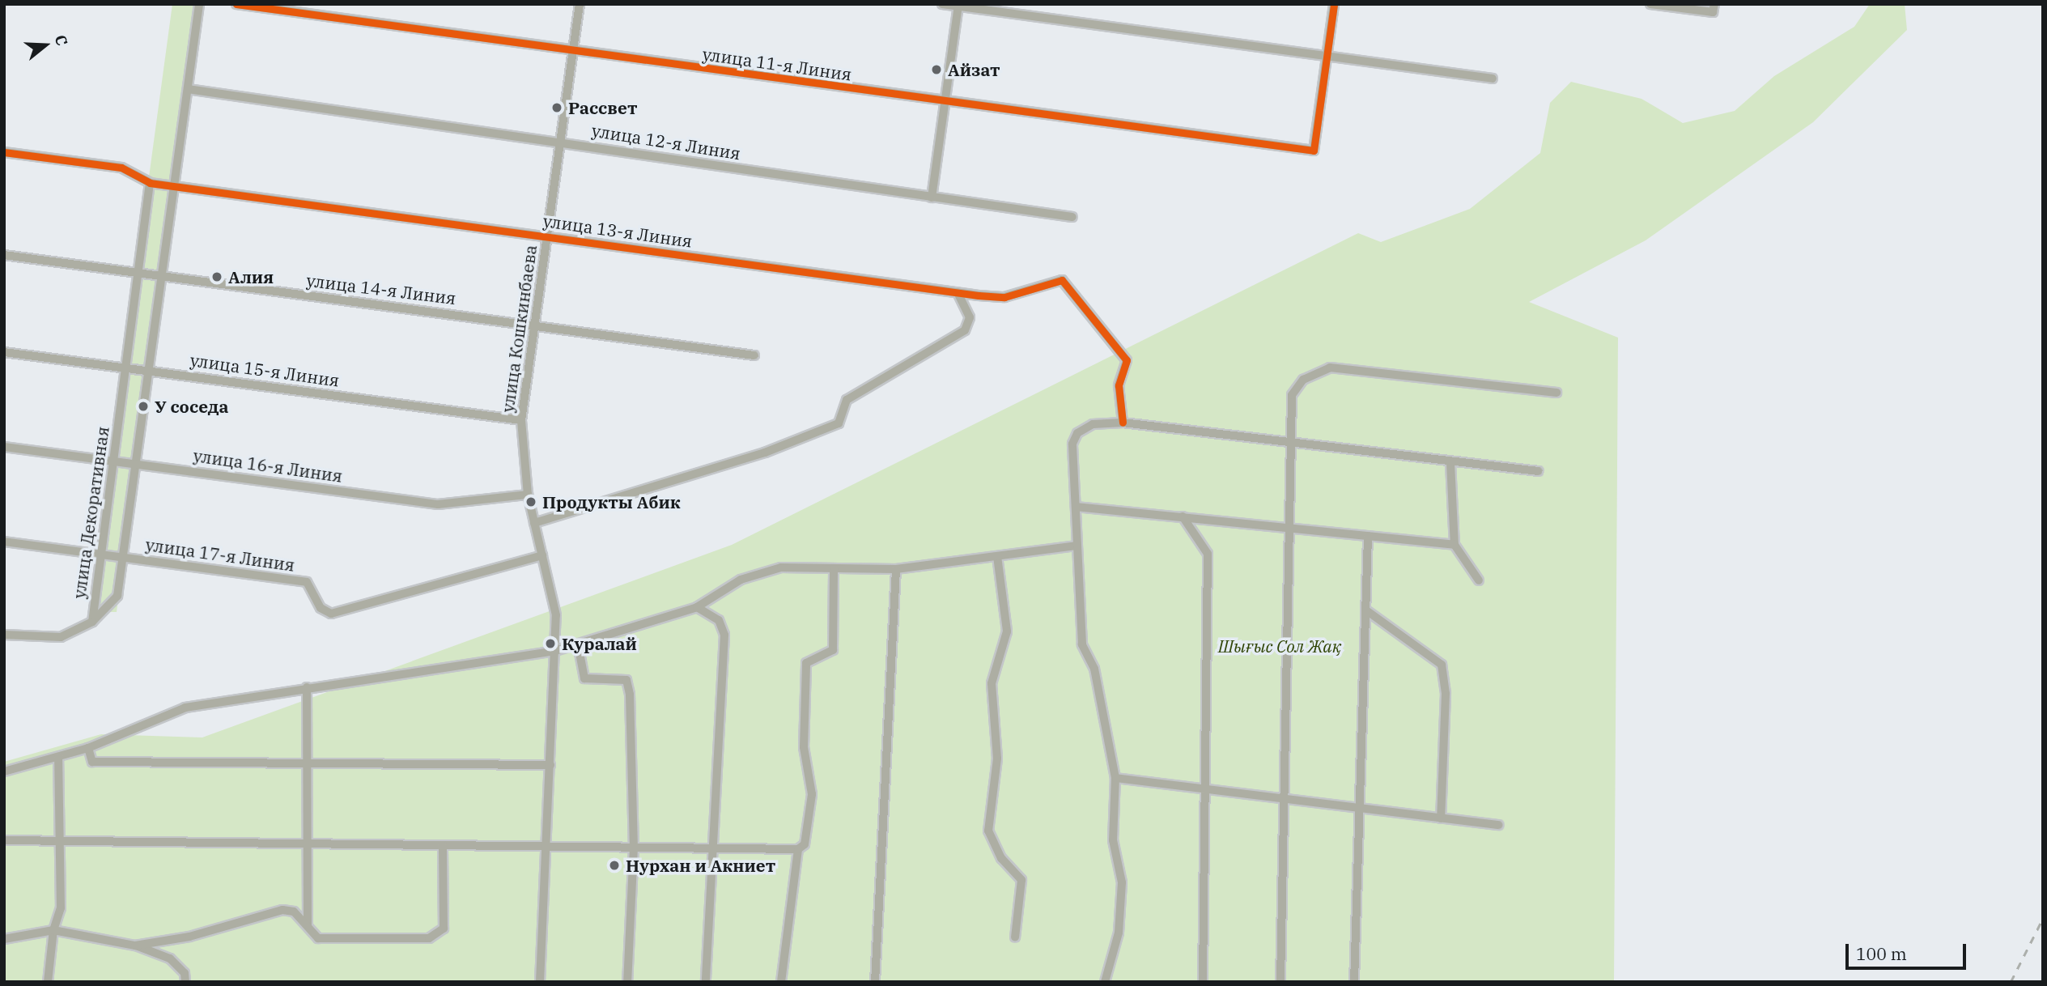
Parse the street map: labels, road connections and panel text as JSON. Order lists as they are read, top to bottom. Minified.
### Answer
{"streets":{"street":["улица 11-я Линия","улица 12-я Линия","улица 13-я Линия","улица 14-я Линия","улица Кошкинбаева","улица 15-я Линия","улица 16-я Линия","улица Декоративная","улица 17-я Линия"]},"crossings":[["улица 11-я Линия","улица Кошкинбаева"],["улица 12-я Линия","улица Кошкинбаева"],["улица 12-я Линия","улица Декоративная"],["улица 13-я Линия","улица Кошкинбаева"],["улица 13-я Линия","улица Декоративная"],["улица 14-я Линия","улица Кошкинбаева"],["улица 14-я Линия","улица Декоративная"],["улица Кошкинбаева","улица 15-я Линия"],["улица Кошкинбаева","улица 16-я Линия"],["улица Кошкинбаева","улица 17-я Линия"],["улица 15-я Линия","улица Декоративная"],["улица 16-я Линия","улица Декоративная"],["улица Декоративная","улица 17-я Линия"]],"parks":["Шығыс Сол Жақ"],"places":["Айзат","Рассвет","Алия","У соседа","Продукты Абик","Куралай","Нурхан и Акниет"],"scale_bar":"100 m","north":"right"}
